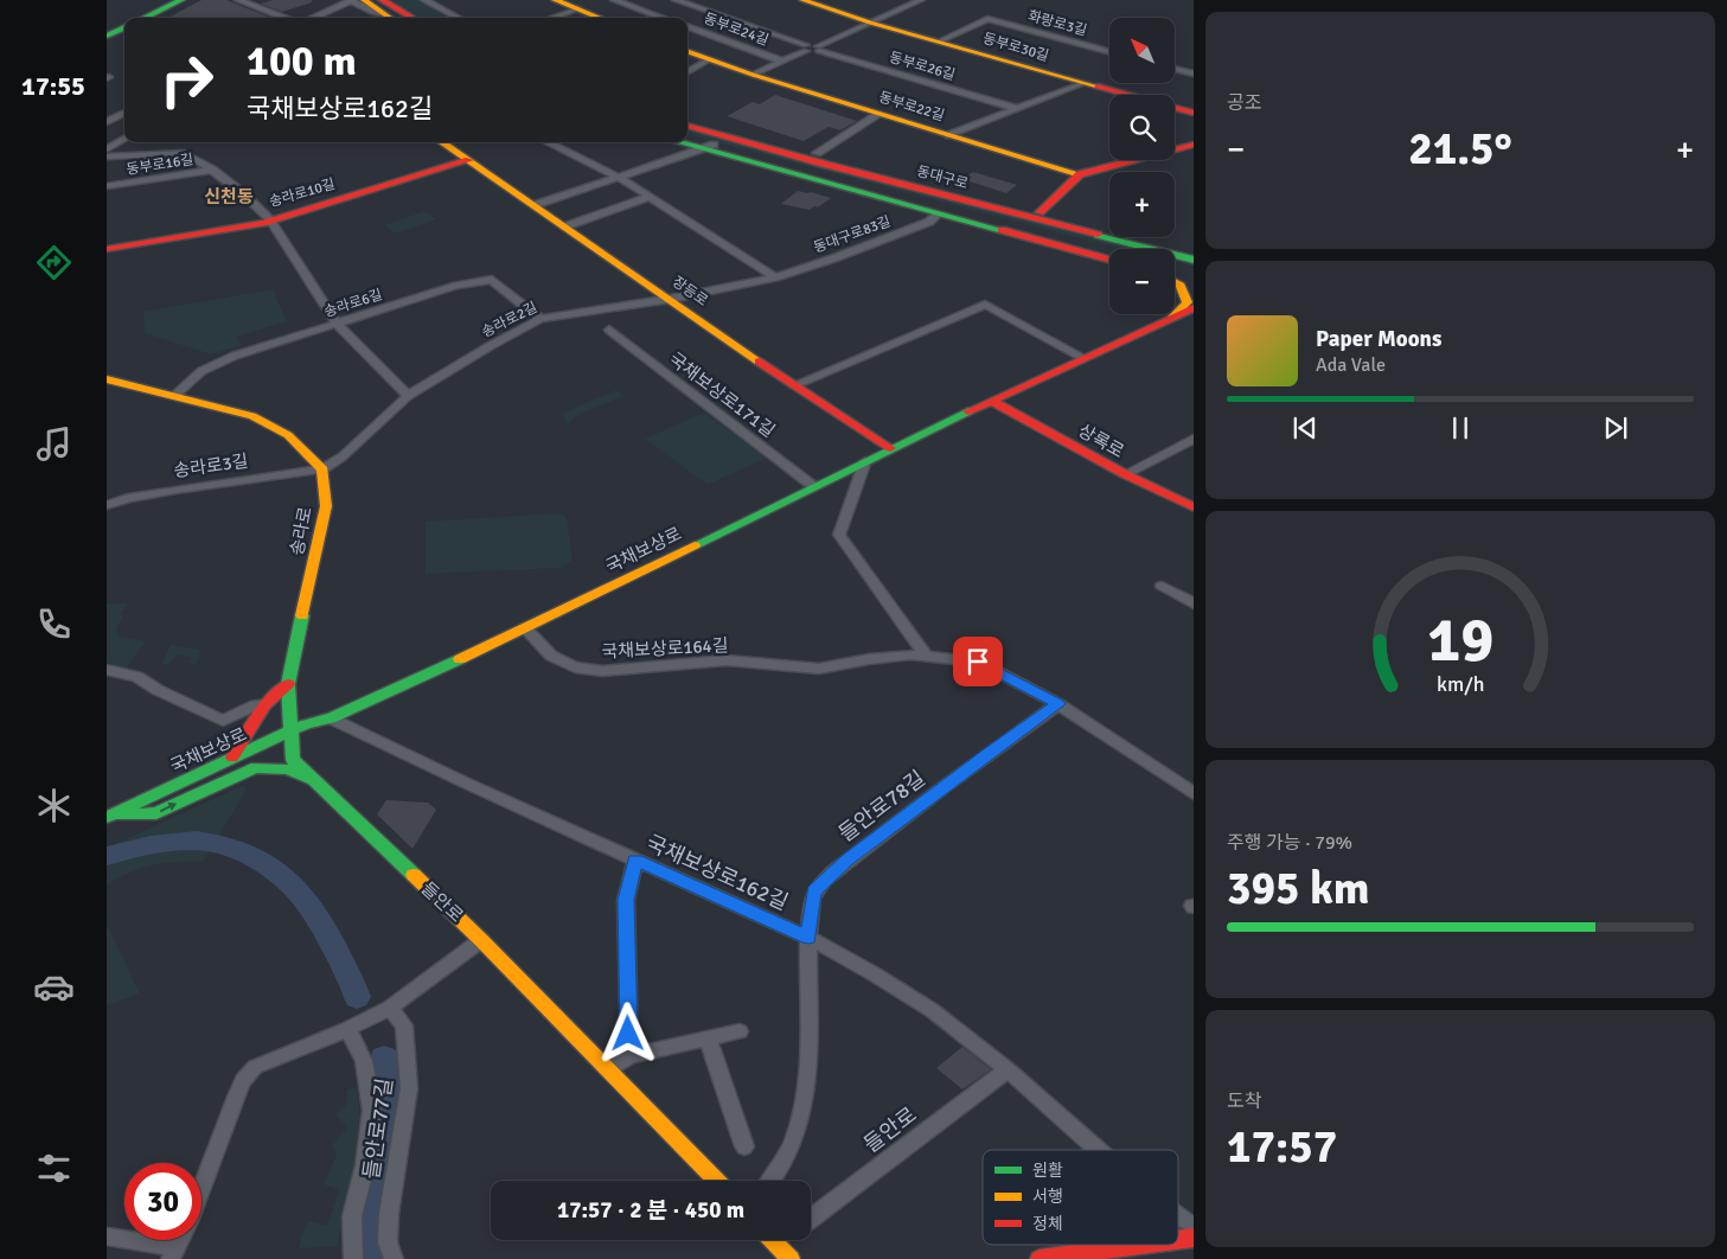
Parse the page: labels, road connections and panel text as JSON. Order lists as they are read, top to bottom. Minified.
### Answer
{"streets":{"main road":["동부로30길","동부로22길","동대구로","송라로10길","장등로","상록로","송라로","국채보상로","들안로"],"street":["화랑로3길","동부로24길","동부로26길","동부로16길","동대구로83길","송라로6길","송라로2길","국채보상로171길","송라로3길","국채보상로164길","들안로78길","국채보상로162길","들안로77길"]},"crossings":[["화랑로3길","동부로30길"],["동부로24길","동부로22길"],["동부로16길","송라로10길"],["동부로16길","송라로6길"],["송라로10길","장등로"],["동대구로83길","장등로"],["동대구로83길","송라로2길"],["장등로","송라로2길"],["장등로","국채보상로"],["송라로6길","송라로2길"],["송라로2길","송라로3길"],["송라로2길","송라로"],["국채보상로171길","국채보상로"],["상록로","국채보상로"],["송라로3길","송라로"],["송라로","국채보상로"],["송라로","들안로"],["국채보상로","국채보상로164길"],["국채보상로","국채보상로162길"],["국채보상로","들안로"],["국채보상로164길","들안로78길"],["들안로78길","국채보상로162길"],["국채보상로162길","들안로"]],"districts":["신천동"],"legend":["원활","서행","정체"],"north":"top left","page":{"tabs":"17:55","tile":["공조",["주행 가능 · 79%","395 km"],["도착","17:57"]],"map_buttons":["+","−"],"turn":["100 m","국채보상로162길"],"heat":["−","21.5°","+"],"song":["Paper Moons","Ada Vale"],"limit":"30","trip":"17:57 · 2 분 · 450 m","gauge":["19","km/h"]}}
